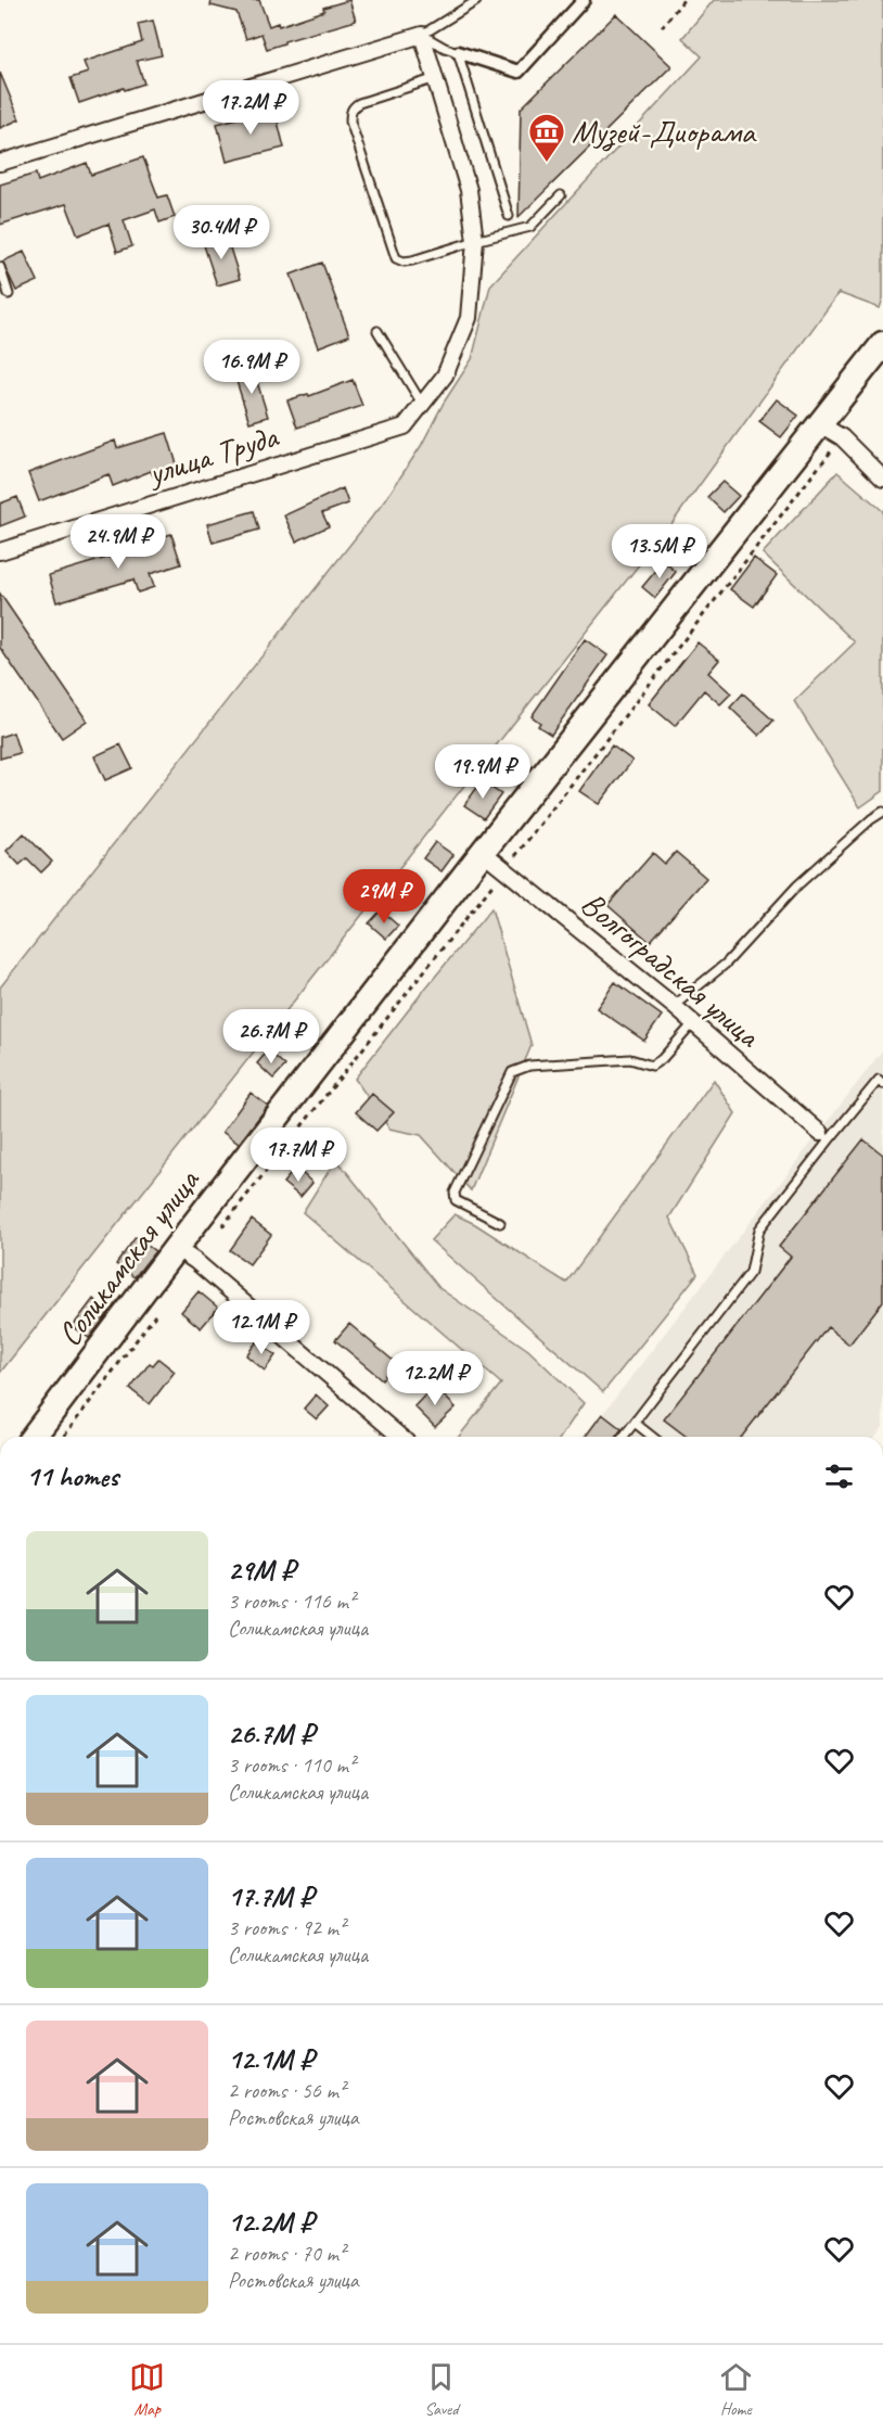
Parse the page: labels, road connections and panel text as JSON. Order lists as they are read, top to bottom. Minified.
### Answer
{"streets":{"main road":["Соликамская улица"],"street":["улица Труда","Волгоградская улица"]},"crossings":[["Волгоградская улица","Соликамская улица"]],"places":{"museum":["Музей-Диорама"]},"page":{"price":["17.2M ₽","30.4M ₽","16.9M ₽","24.9M ₽","13.5M ₽","19.9M ₽","29M ₽","26.7M ₽","17.7M ₽","12.1M ₽","12.2M ₽"],"heading":"11 homes","list":[{"name":"29M ₽","note":"3 rooms · 116 m² · Соликамская улица"},{"name":"26.7M ₽","note":"3 rooms · 110 m² · Соликамская улица"},{"name":"17.7M ₽","note":"3 rooms · 92 m² · Соликамская улица"},{"name":"12.1M ₽","note":"2 rooms · 56 m² · Ростовская улица"},{"name":"12.2M ₽","note":"2 rooms · 70 m² · Ростовская улица"}],"tabs":["Map","Saved","Home"]}}
